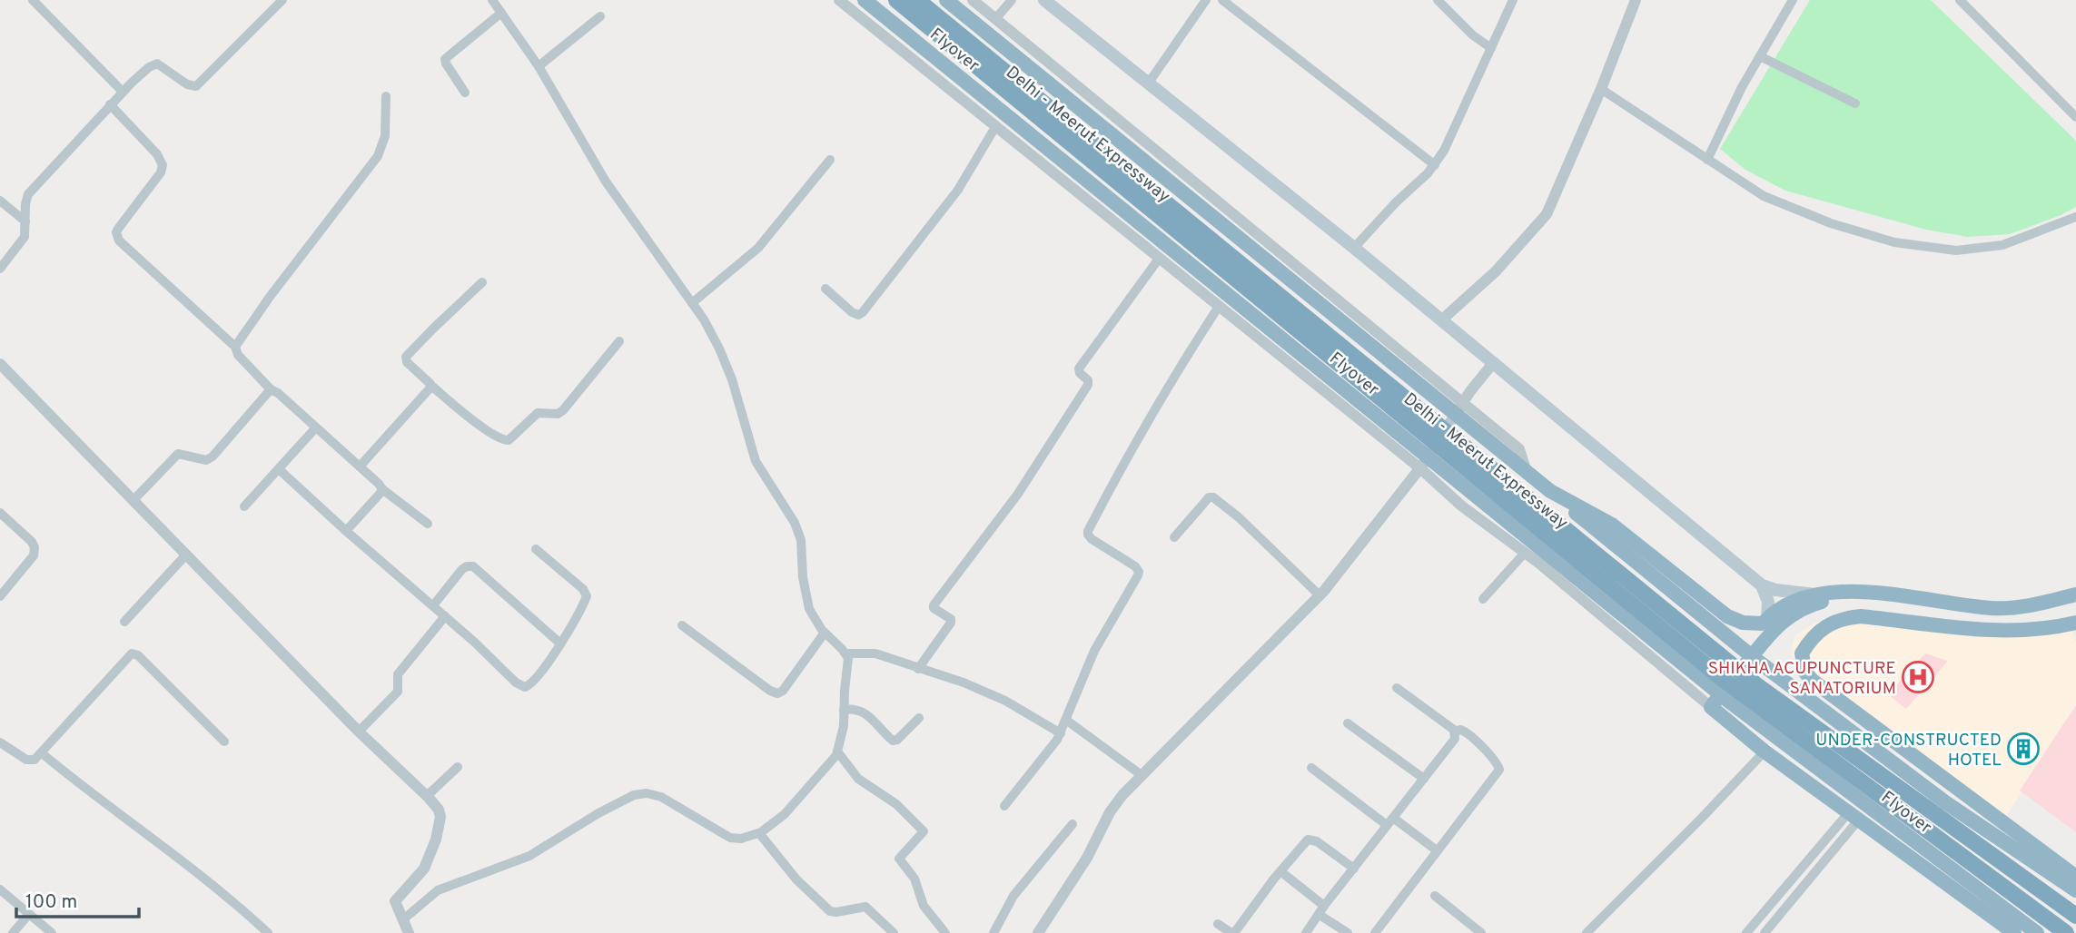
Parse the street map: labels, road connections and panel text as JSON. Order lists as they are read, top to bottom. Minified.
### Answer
{"streets":{"highway":["Flyover","Delhi - Meerut Expressway"]},"places":{"hospital":["SHIKHA ACUPUNCTURE SANATORIUM"],"building":["UNDER-CONSTRUCTED HOTEL"]},"scale_bar":"100 m"}
